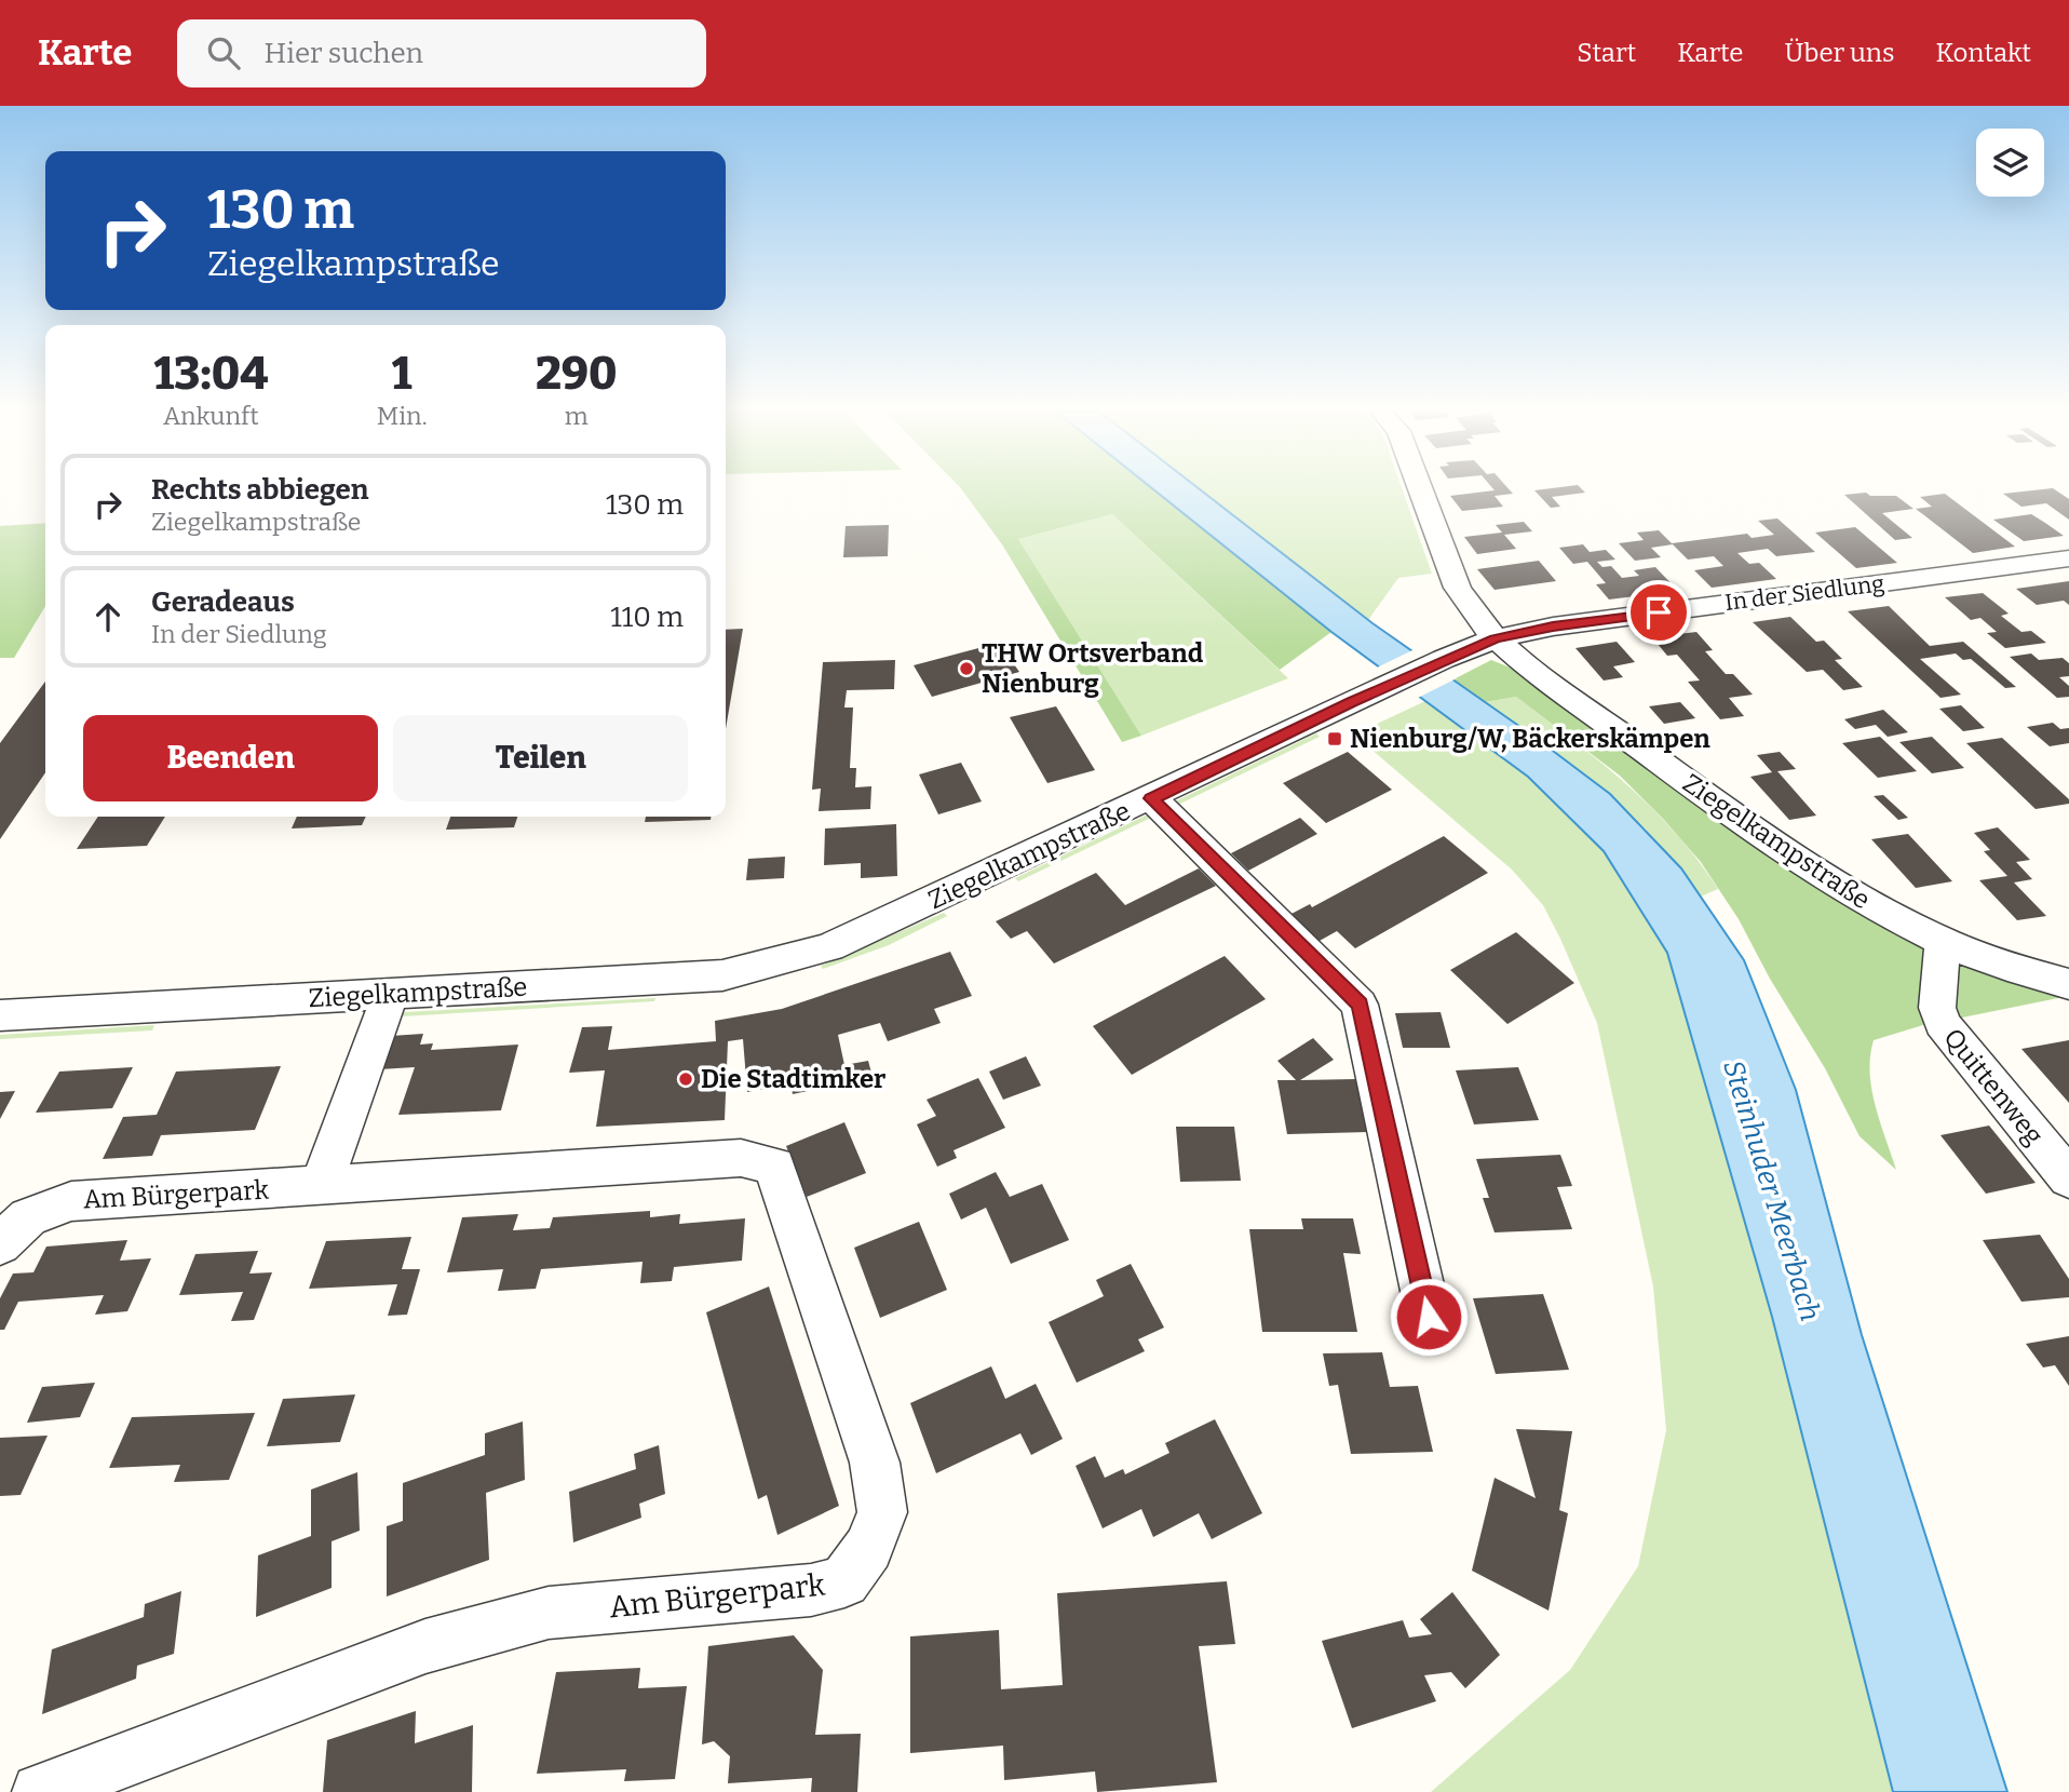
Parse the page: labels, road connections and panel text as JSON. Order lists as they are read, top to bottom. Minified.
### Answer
{"streets":{"street":["In der Siedlung","Ziegelkampstraße","Quittenweg","Am Bürgerpark"]},"crossings":[["In der Siedlung","Ziegelkampstraße"],["Ziegelkampstraße","Quittenweg"]],"water":["Steinhuder Meerbach"],"places":{"other":["THW Ortsverband Nienburg","Die Stadtimker"],"transit":["Nienburg/W, Bäckerskämpen"]},"page":{"header":"Karte","search":"Hier suchen","nav":["Start","Karte","Über uns","Kontakt"],"turn":["130 m","Ziegelkampstraße"],"eta":["13:04","Ankunft","1","Min.","290","m"],"list":[{"name":"Rechts abbiegen","note":"Ziegelkampstraße","value":"130 m"},{"name":"Geradeaus","note":"In der Siedlung","value":"110 m"}],"buttons":["Beenden","Teilen"]}}
